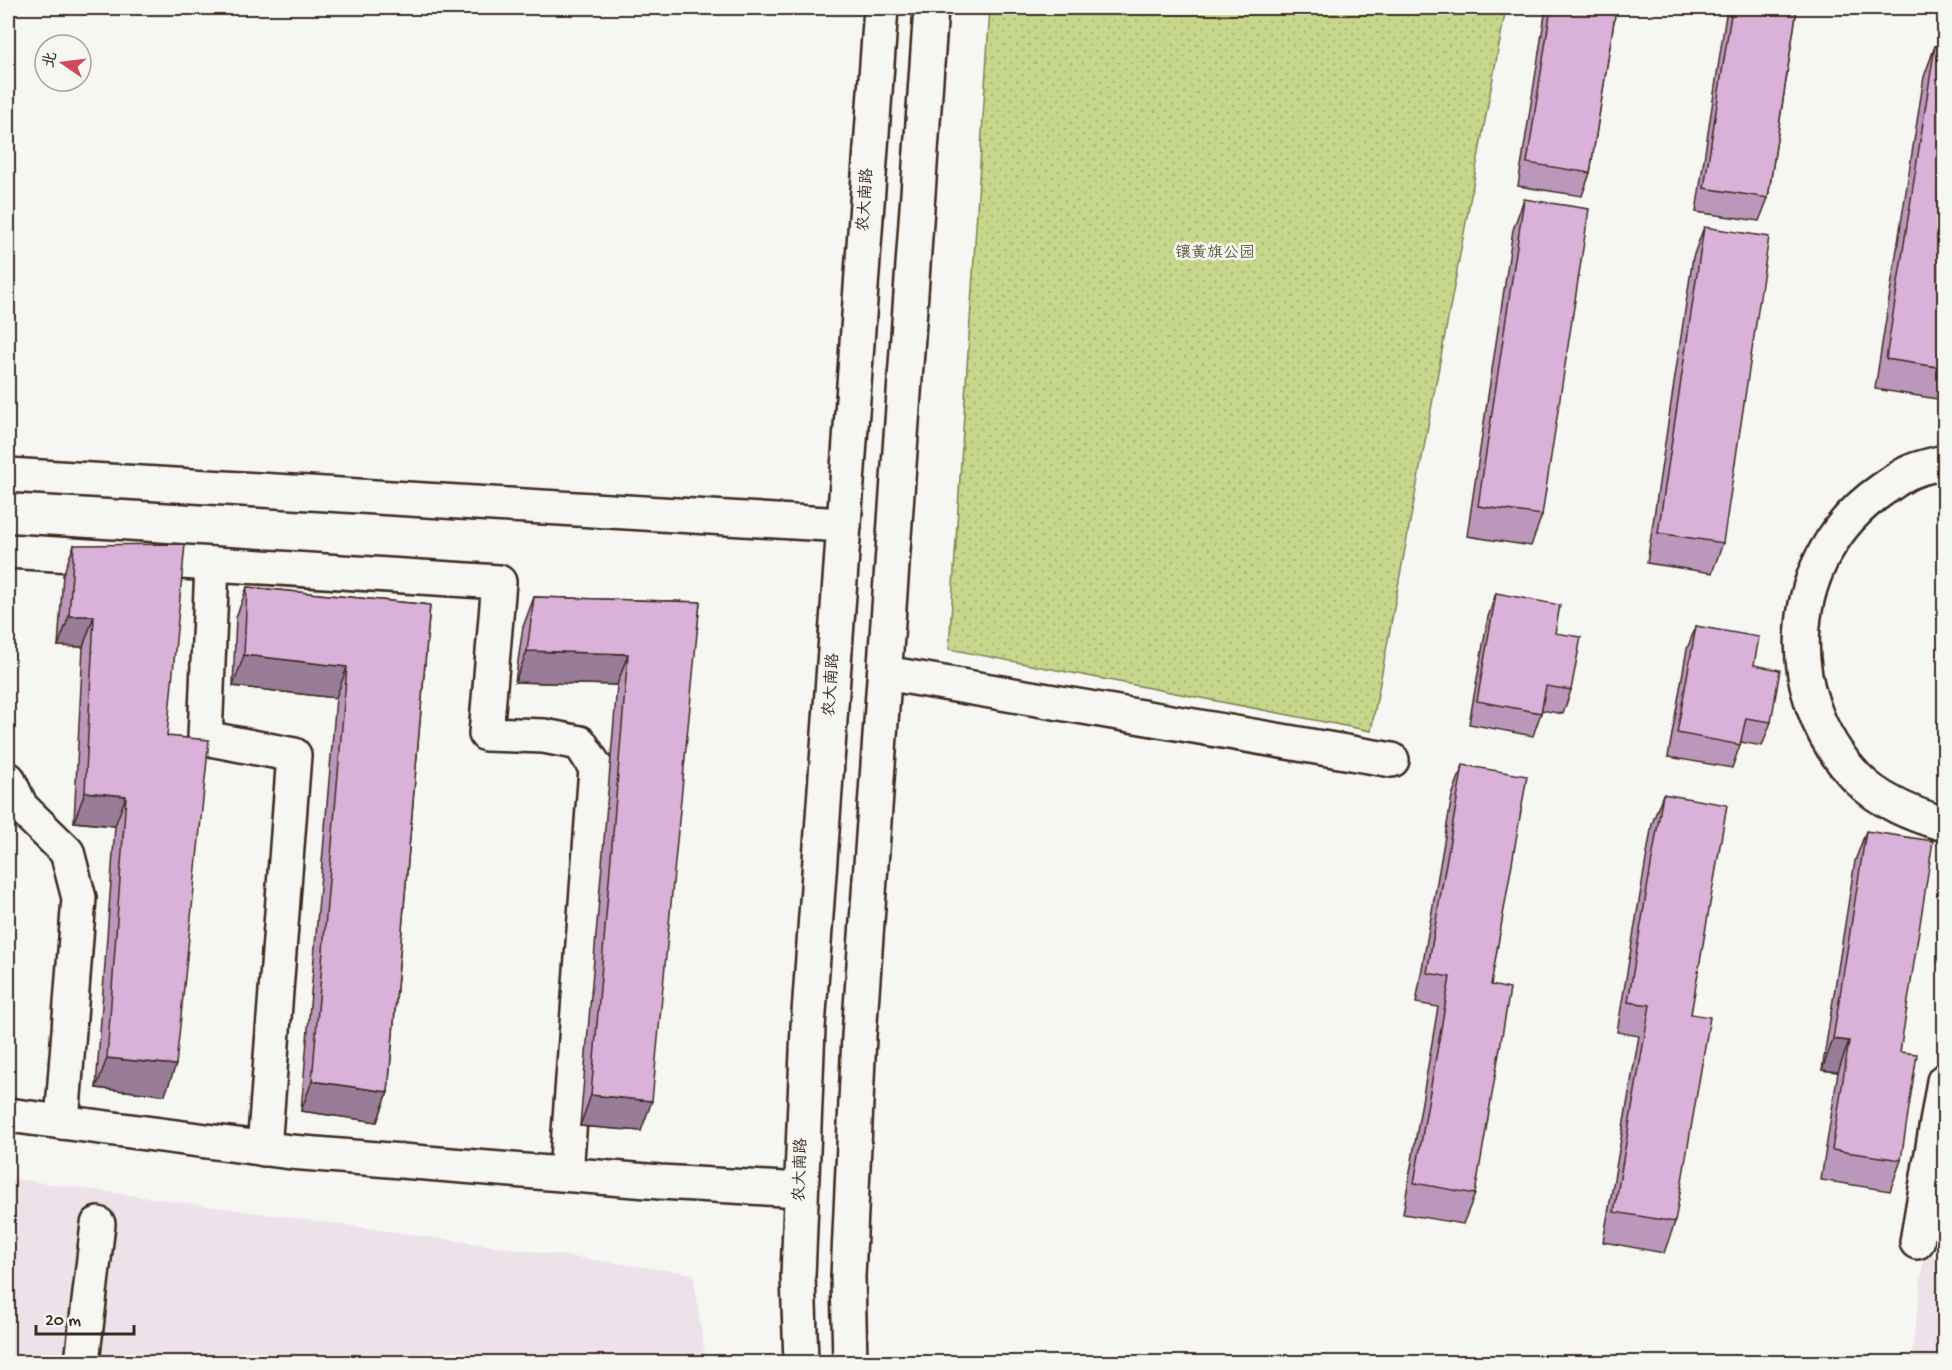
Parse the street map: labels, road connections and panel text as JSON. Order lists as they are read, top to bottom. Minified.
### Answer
{"streets":{"street":["农大南路"]},"parks":["镶黄旗公园"],"scale_bar":"20 m","north":"left"}
